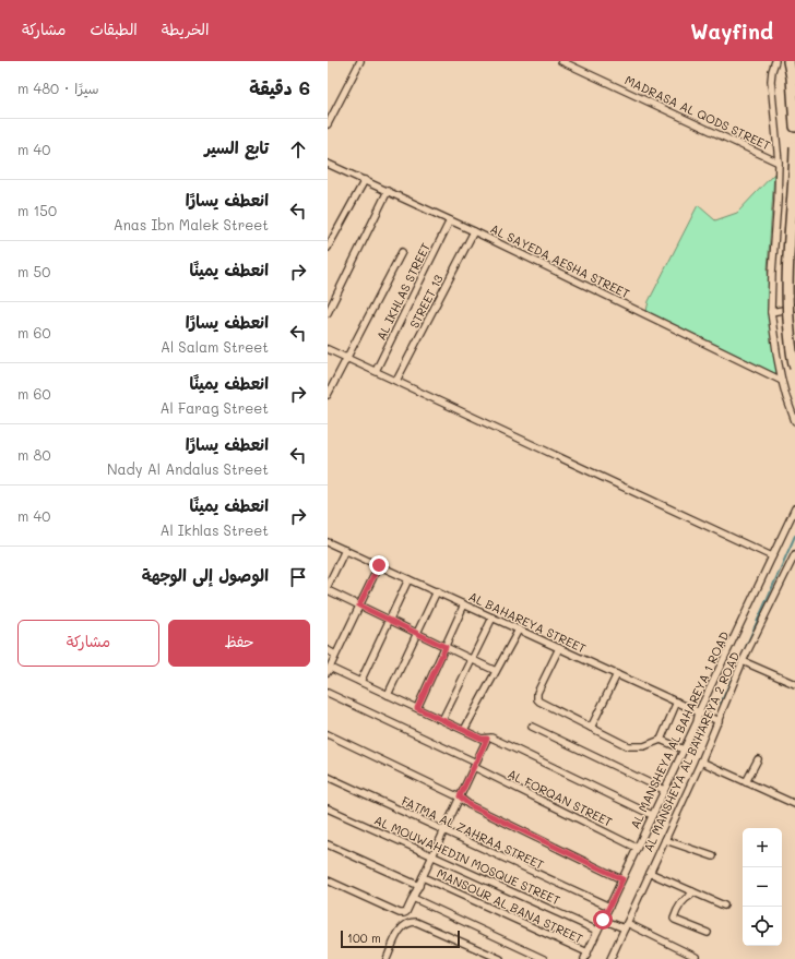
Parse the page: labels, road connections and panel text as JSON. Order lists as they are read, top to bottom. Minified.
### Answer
{"streets":{"street":["MADRASA AL QODS STREET","AL SAYEDA AESHA STREET","AL IKHLAS STREET","STREET 13","AL BAHAREYA STREET","AL MANSHEYA AL BAHAREYA 1 ROAD","AL MANSHEYA AL BAHAREYA 2 ROAD","AL FORQAN STREET","FATMA AL ZAHRAA STREET","AL MOUWAHEDIN MOSQUE STREET","MANSOUR AL BANA STREET"]},"crossings":[["AL SAYEDA AESHA STREET","AL IKHLAS STREET"],["AL SAYEDA AESHA STREET","STREET 13"],["AL BAHAREYA STREET","AL MANSHEYA AL BAHAREYA 1 ROAD"],["AL BAHAREYA STREET","AL MANSHEYA AL BAHAREYA 2 ROAD"],["AL MANSHEYA AL BAHAREYA 1 ROAD","AL FORQAN STREET"],["AL MANSHEYA AL BAHAREYA 1 ROAD","FATMA AL ZAHRAA STREET"],["AL MANSHEYA AL BAHAREYA 1 ROAD","AL MOUWAHEDIN MOSQUE STREET"],["AL MANSHEYA AL BAHAREYA 1 ROAD","MANSOUR AL BANA STREET"]],"scale_bar":"100 m","page":{"header":"Wayfind","nav":["الخريطة","الطبقات","مشاركة"],"heading":["6 دقيقة","سيرًا · 480 m"],"list":[["تابع السير","40 m"],["انعطف يسارًا","Anas Ibn Malek Street","150 m"],["انعطف يمينًا","50 m"],["انعطف يسارًا","Al Salam Street","60 m"],["انعطف يمينًا","Al Farag Street","60 m"],["انعطف يسارًا","Nady Al Andalus Street","80 m"],["انعطف يمينًا","Al Ikhlas Street","40 m"],"الوصول إلى الوجهة"],"buttons":["حفظ","مشاركة"],"map_buttons":["+","−"],"scale":"100 m"}}
